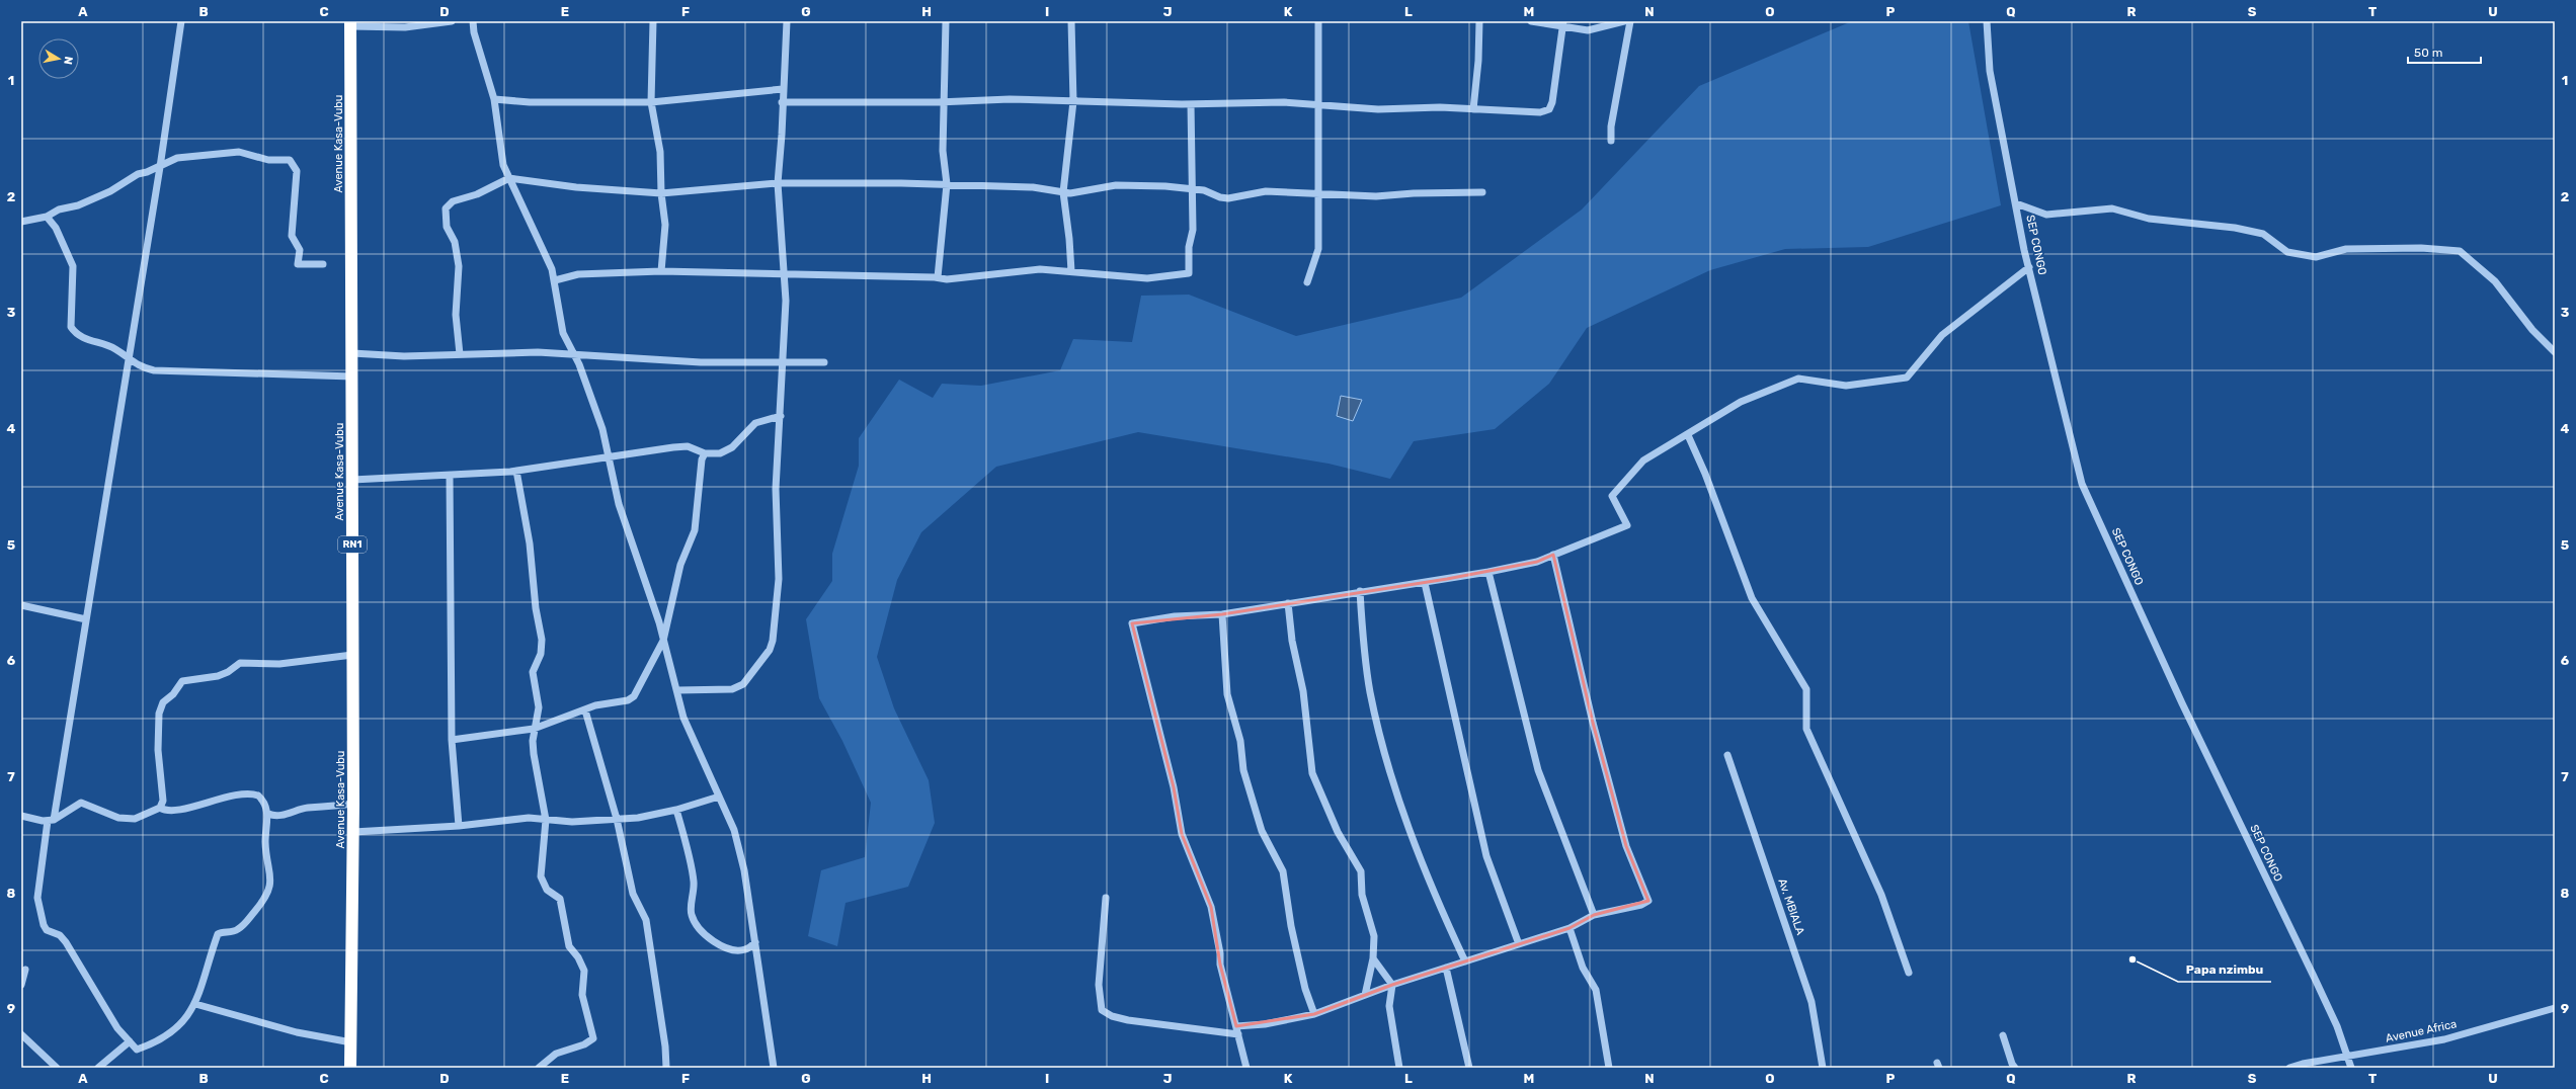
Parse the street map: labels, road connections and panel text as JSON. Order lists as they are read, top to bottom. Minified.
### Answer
{"streets":{"highway":["Avenue Kasa-Vubu","RN1"],"street":["SEP CONGO","Av. MBIALA","Avenue Africa"]},"crossings":[["SEP CONGO","Avenue Africa"]],"places":["Papa nzimbu"],"scale_bar":"50 m","north":"right","grid":{"columns":["A","B","C","D","E","F","G","H","I","J","K","L","M","N","O","P","Q","R","S","T","U"],"rows":["1","2","3","4","5","6","7","8","9"]}}
